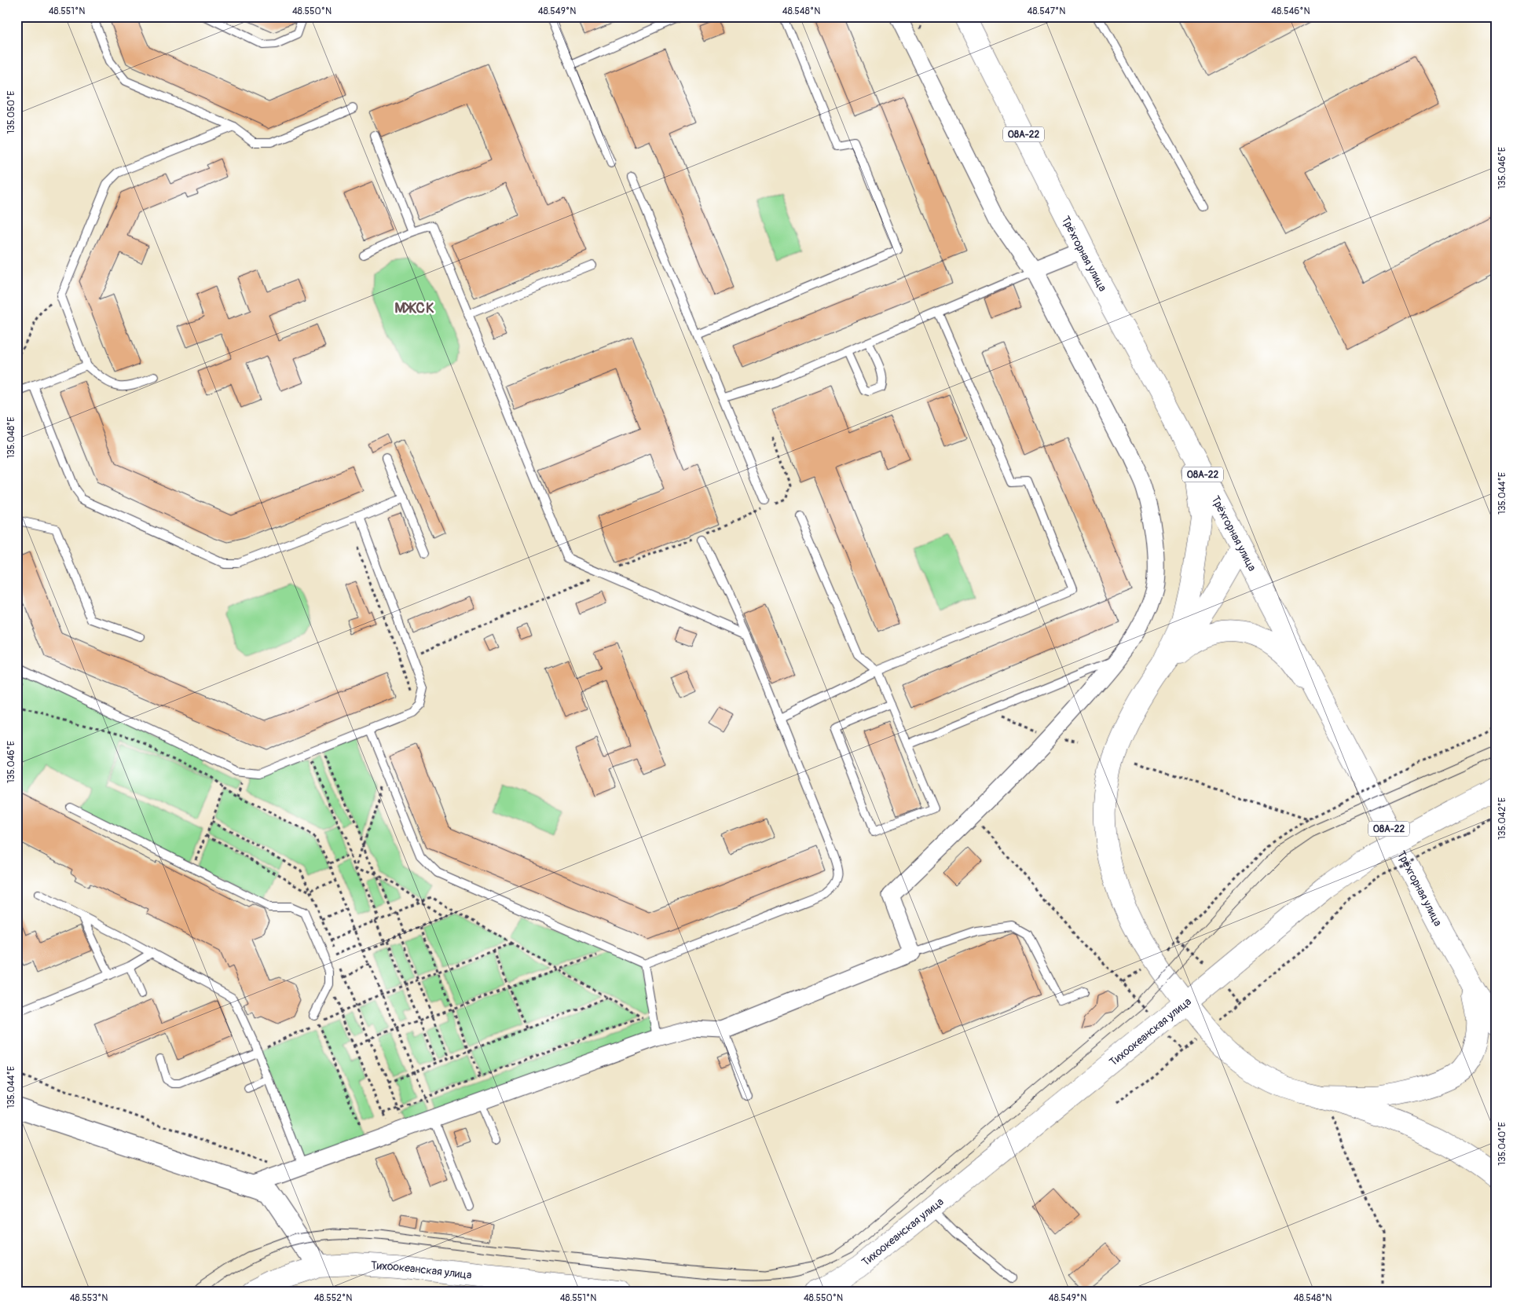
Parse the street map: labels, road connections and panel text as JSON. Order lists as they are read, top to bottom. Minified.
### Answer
{"streets":{"main road":["08А-22","Трёхгорная улица","Тихоокеанская улица"]},"districts":["МЖСК"],"coordinates":["48.551°N","48.550°N","48.549°N","48.548°N","48.547°N","48.546°N","135.050°E","135.046°E","135.048°E","135.044°E","135.042°E","135.040°E","48.553°N","48.552°N"]}
